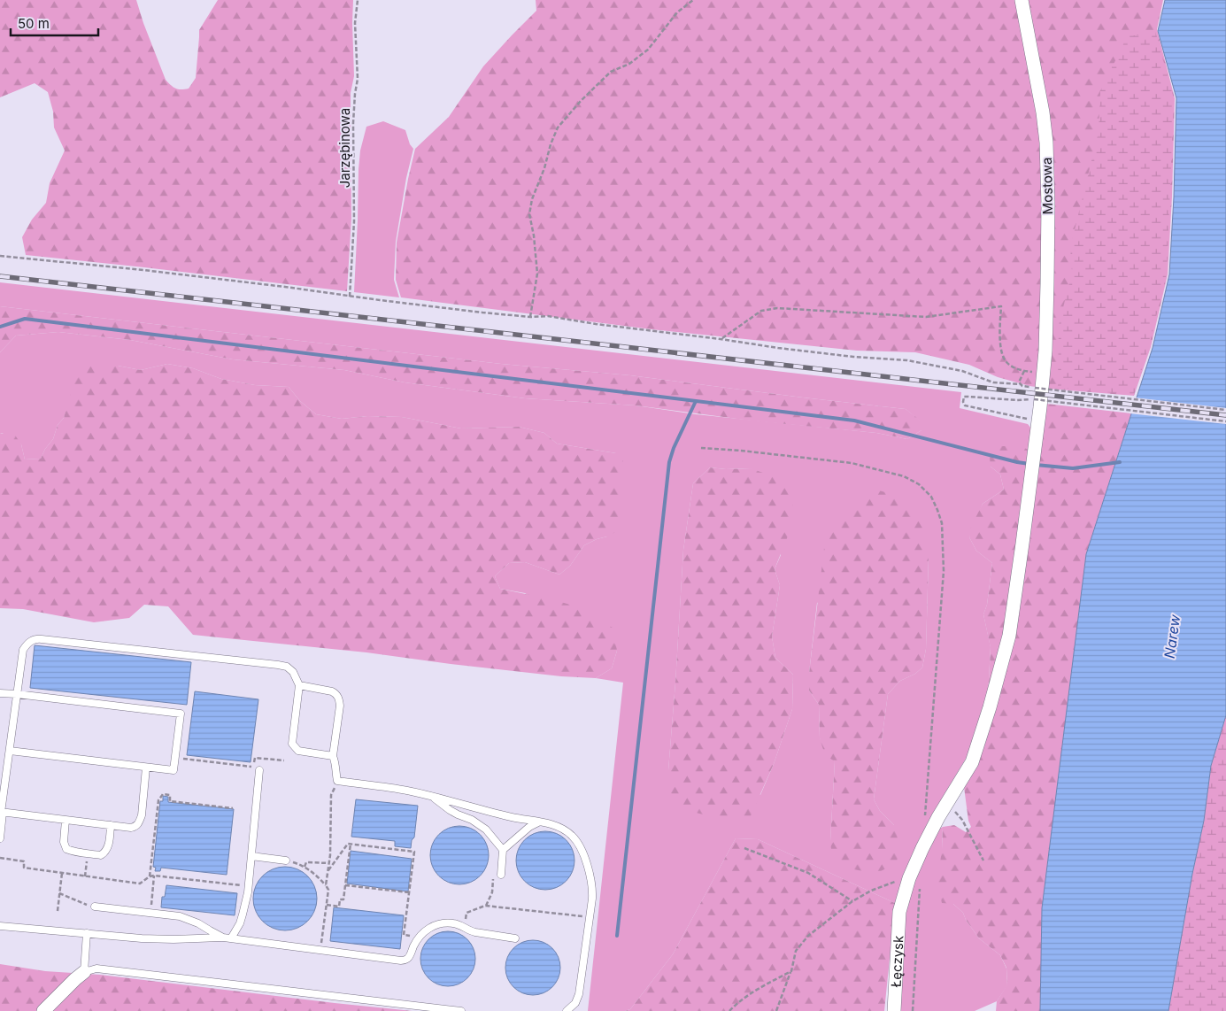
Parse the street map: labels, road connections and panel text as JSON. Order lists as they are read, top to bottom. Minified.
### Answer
{"streets":{"street":["Mostowa","Łęczysk"],"path":["Jarzębinowa"]},"crossings":[["Mostowa","Łęczysk"]],"water":["Narew"],"scale_bar":"50 m"}
